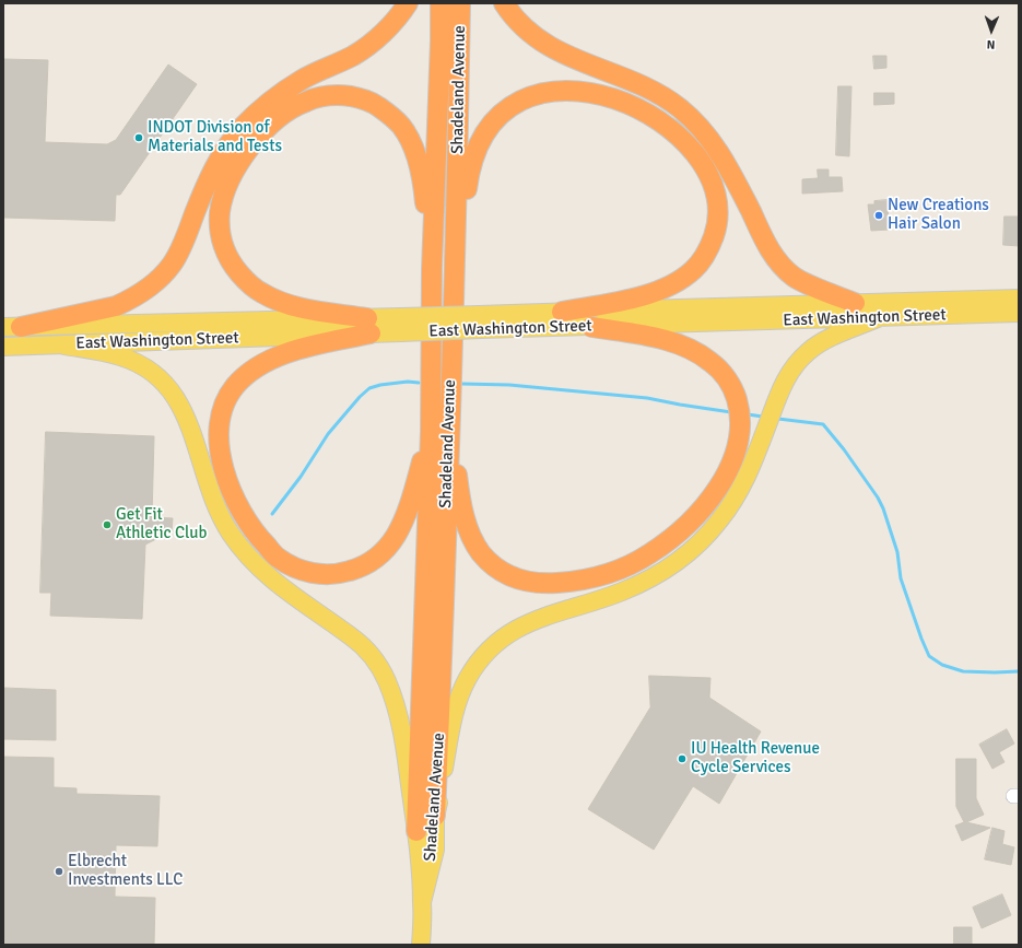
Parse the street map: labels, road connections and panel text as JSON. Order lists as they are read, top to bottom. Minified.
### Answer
{"streets":{"highway":["Shadeland Avenue"],"main road":["East Washington Street"]},"places":["INDOT Division of Materials and Tests","New Creations Hair Salon","Get Fit Athletic Club","IU Health Revenue Cycle Services","Elbrecht Investments LLC"],"north":"bottom"}
